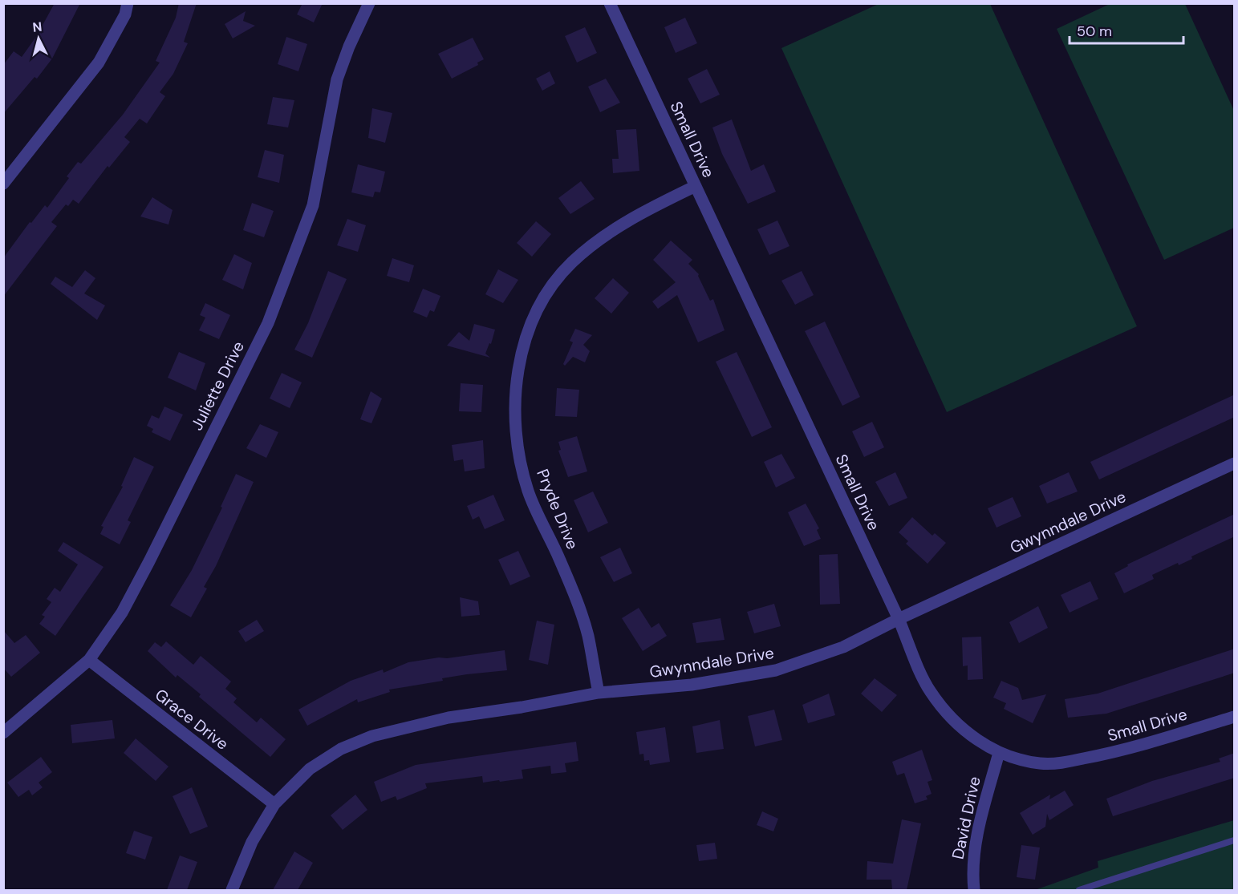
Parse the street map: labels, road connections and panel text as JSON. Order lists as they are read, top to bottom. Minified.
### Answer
{"streets":{"street":["Small Drive","Juliette Drive","Pryde Drive","Gwynndale Drive","Grace Drive","David Drive"]},"crossings":[["Small Drive","Pryde Drive"],["Small Drive","Gwynndale Drive"],["Small Drive","David Drive"],["Juliette Drive","Grace Drive"],["Pryde Drive","Gwynndale Drive"],["Gwynndale Drive","Grace Drive"]],"scale_bar":"50 m","north":"top"}
